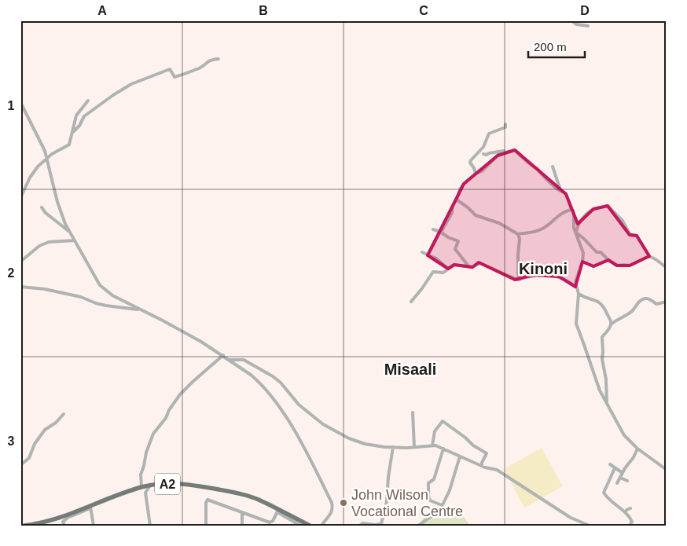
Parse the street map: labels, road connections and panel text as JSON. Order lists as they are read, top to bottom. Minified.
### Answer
{"streets":{"main road":["A2"]},"districts":["Kinoni","Misaali"],"places":["John Wilson Vocational Centre"],"scale_bar":"200 m","grid":{"columns":["A","B","C","D"],"rows":["1","2","3"]}}
